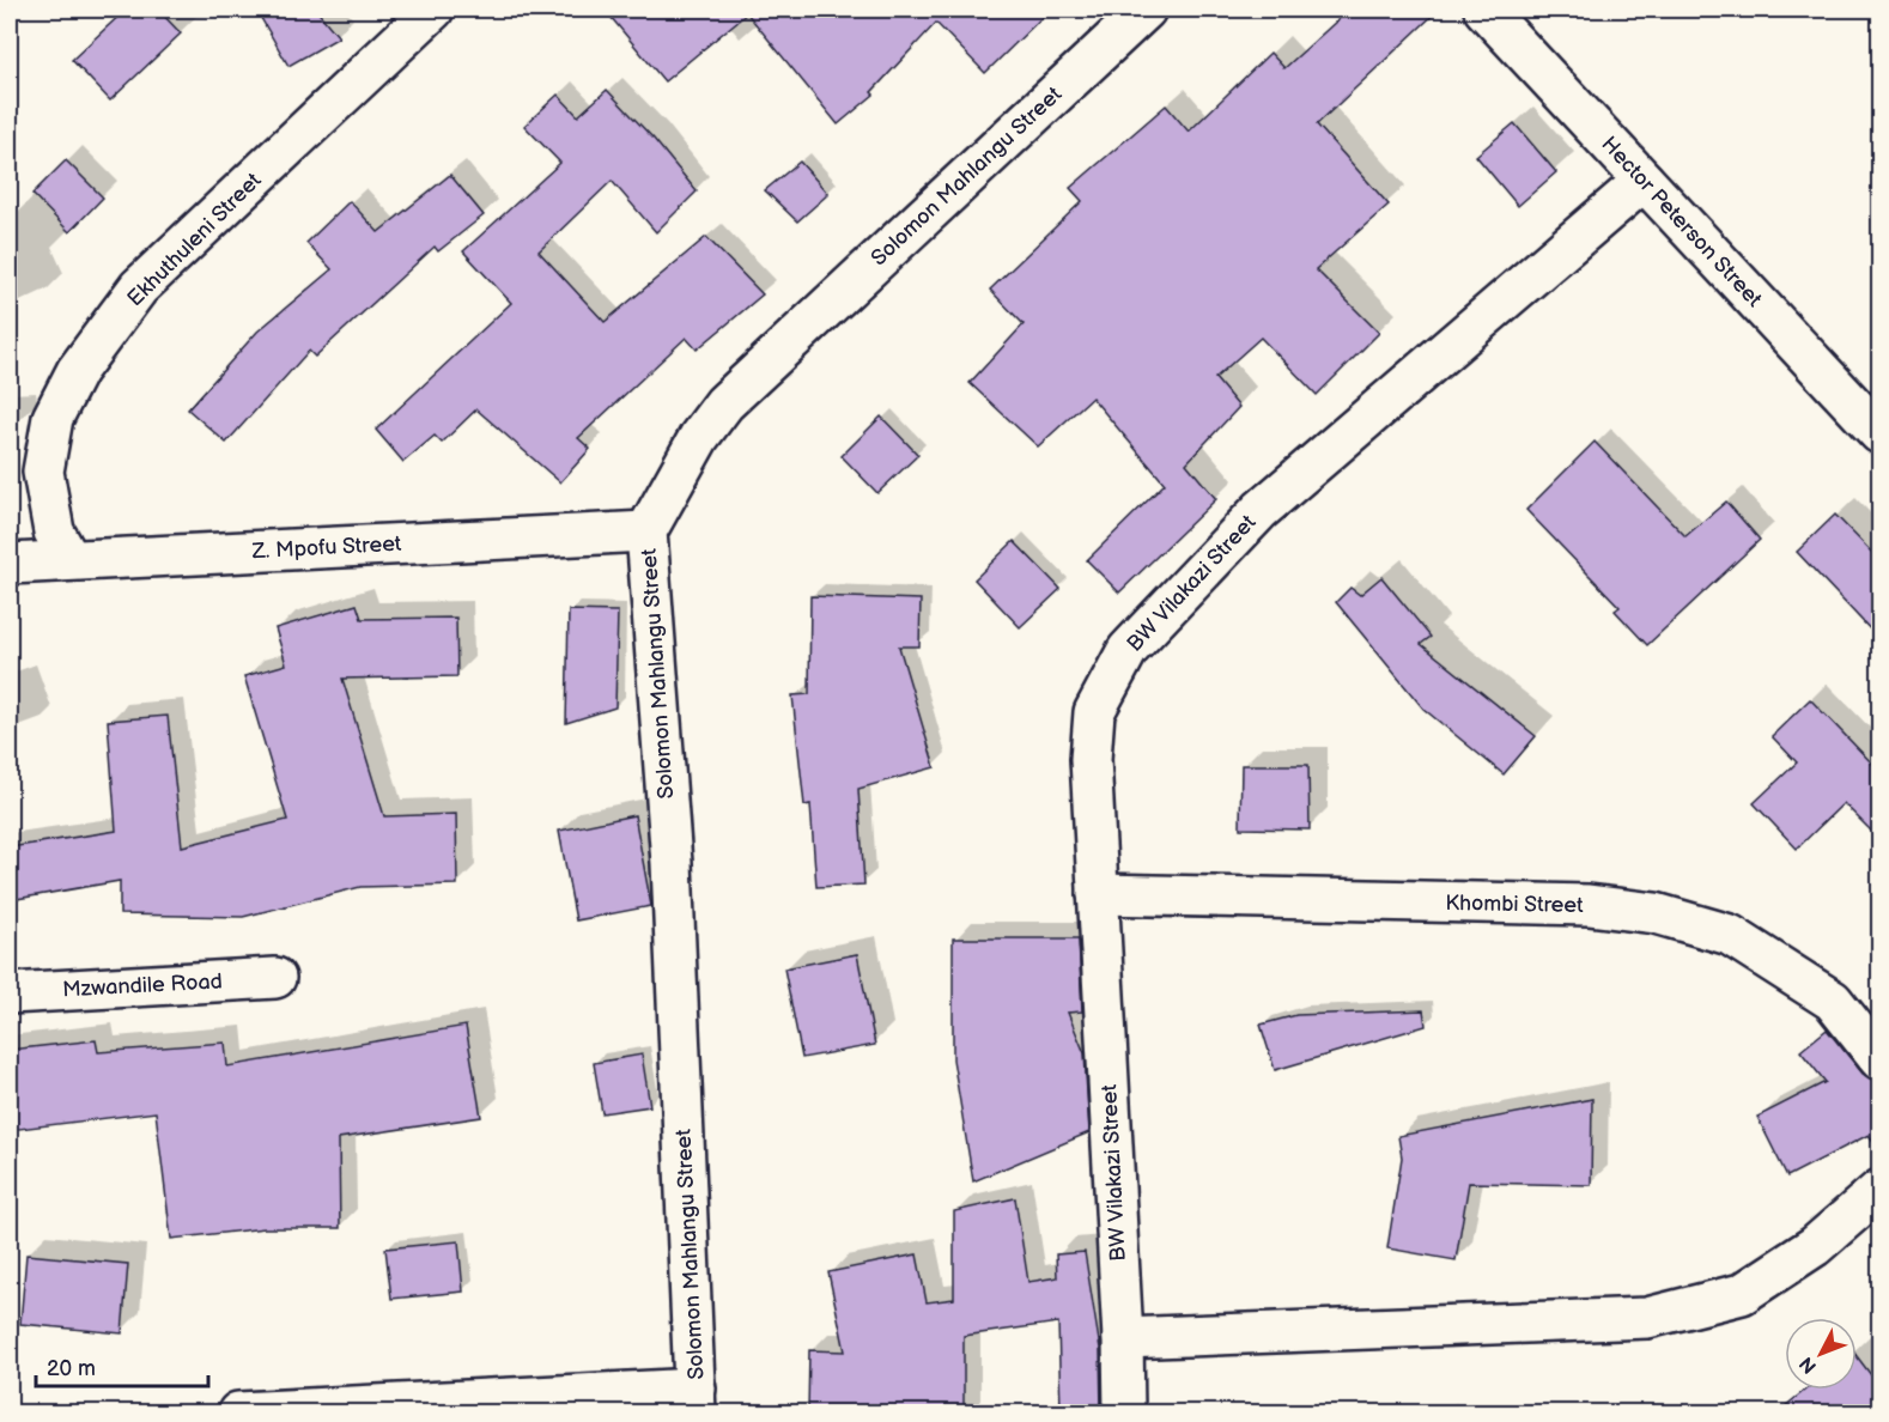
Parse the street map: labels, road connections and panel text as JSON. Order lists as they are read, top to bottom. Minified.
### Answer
{"streets":{"street":["Solomon Mahlangu Street","Hector Peterson Street","Ekhuthuleni Street","Z. Mpofu Street","BW Vilakazi Street","Khombi Street","Mzwandile Road"]},"crossings":[["Solomon Mahlangu Street","Z. Mpofu Street"],["Hector Peterson Street","BW Vilakazi Street"],["Ekhuthuleni Street","Z. Mpofu Street"],["BW Vilakazi Street","Khombi Street"]],"scale_bar":"20 m","north":"bottom left"}
